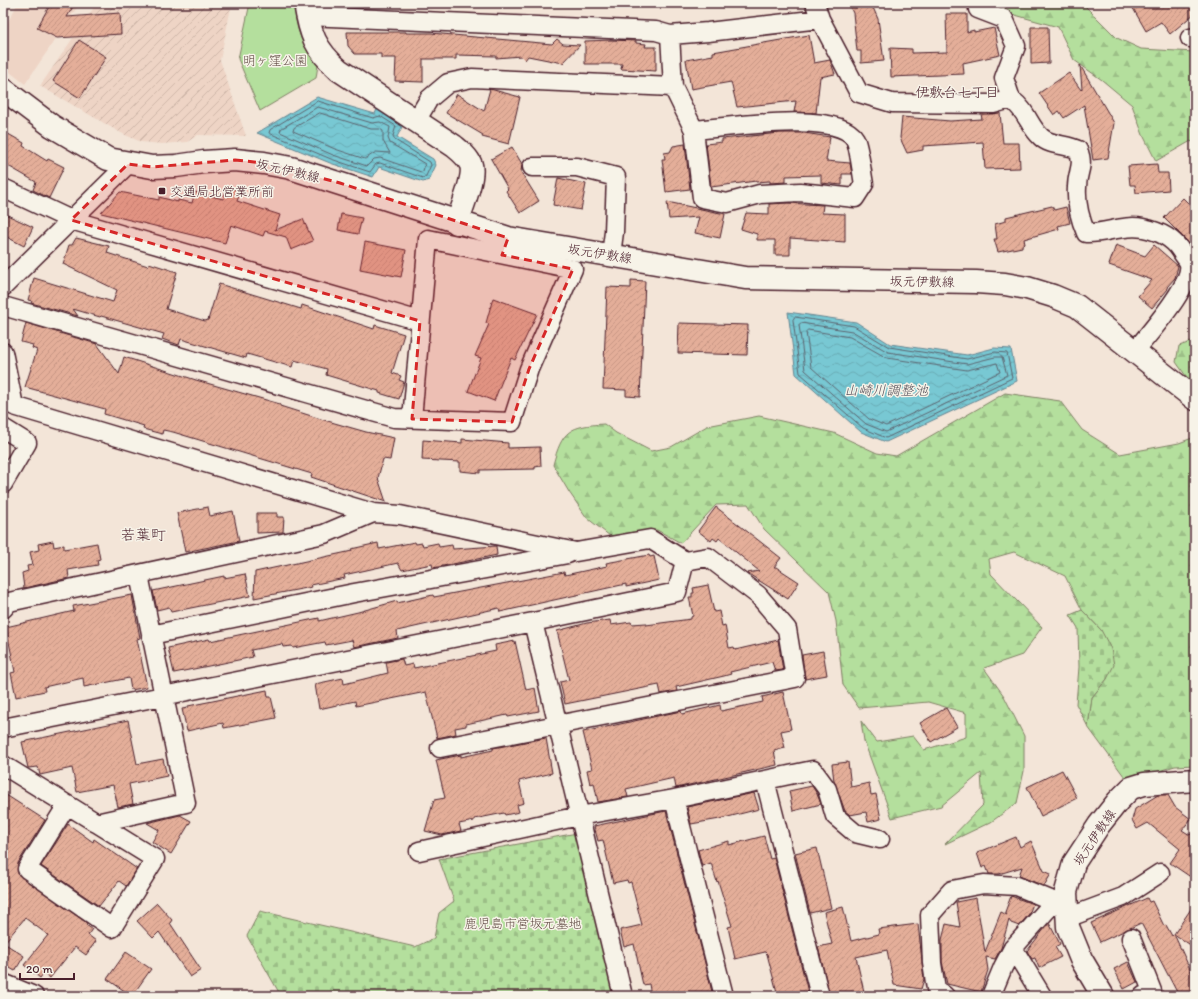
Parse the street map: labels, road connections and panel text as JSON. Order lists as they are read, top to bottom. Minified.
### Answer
{"streets":{"main road":["坂元伊敷線"]},"districts":["伊敷台七丁目","若葉町"],"water":["山崎川調整池"],"parks":["明ヶ窪公園","鹿児島市営坂元墓地"],"places":{"transit":["交通局北営業所前"]},"scale_bar":"20 m"}
